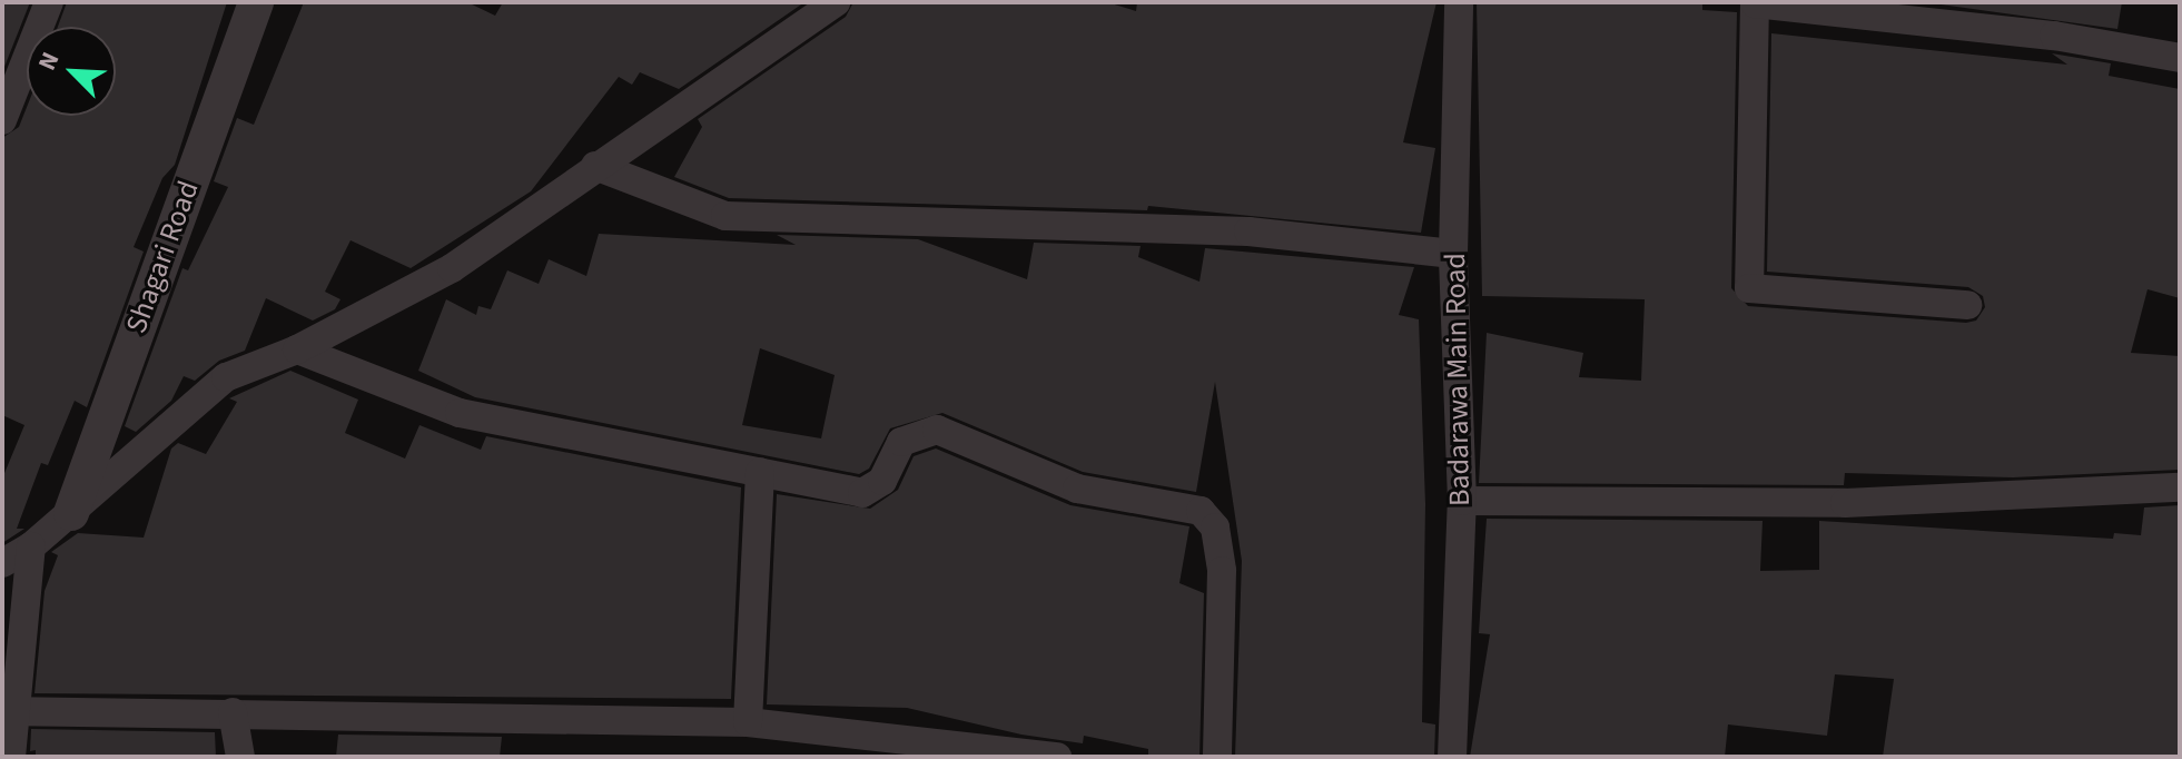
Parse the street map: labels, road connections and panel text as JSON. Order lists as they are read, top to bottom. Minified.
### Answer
{"streets":{"street":["Shagari Road","Badarawa Main Road"]},"north":"top left"}
